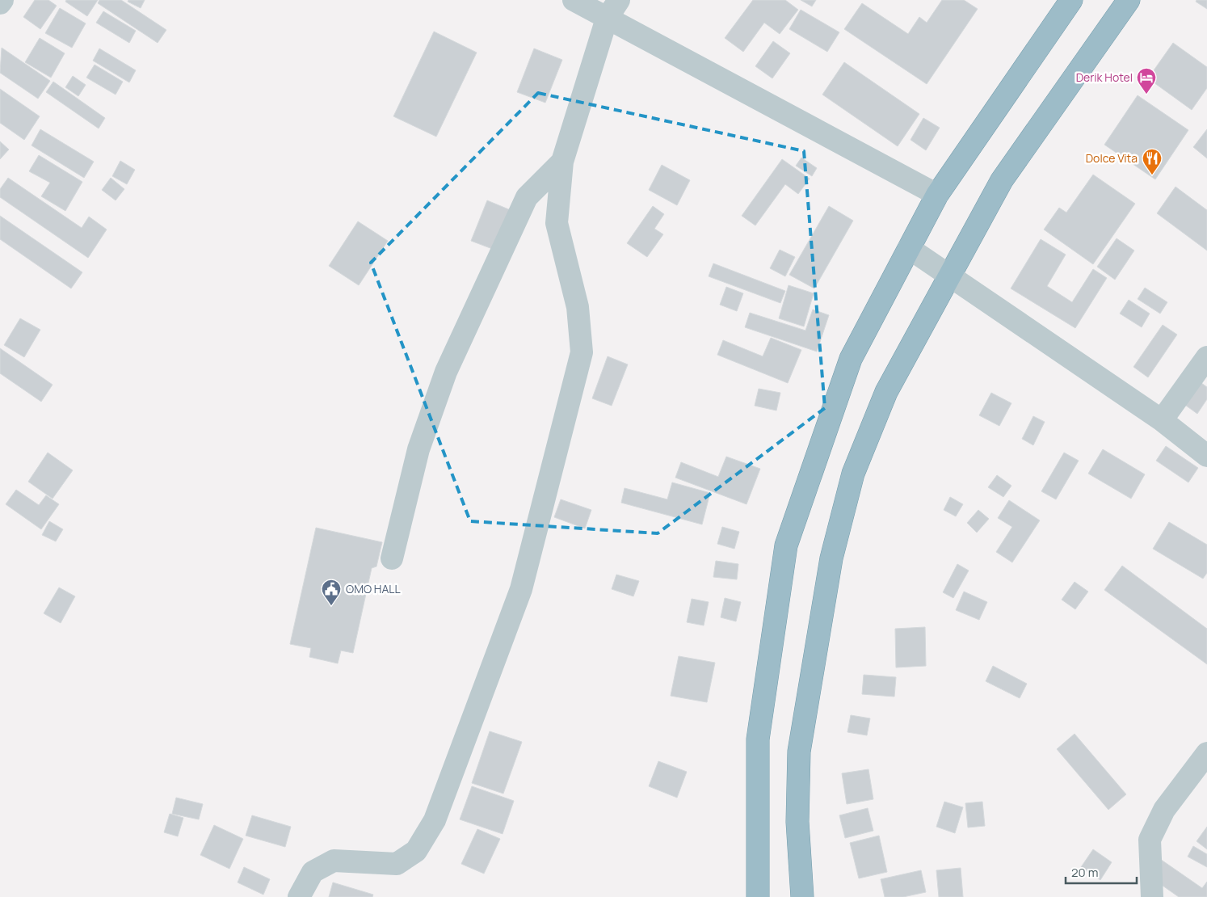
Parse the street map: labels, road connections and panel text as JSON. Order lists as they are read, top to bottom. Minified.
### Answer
{"places":{"hotel":["Derik Hotel"],"restaurant":["Dolce Vita"],"public building":["OMO HALL"]},"scale_bar":"20 m"}
